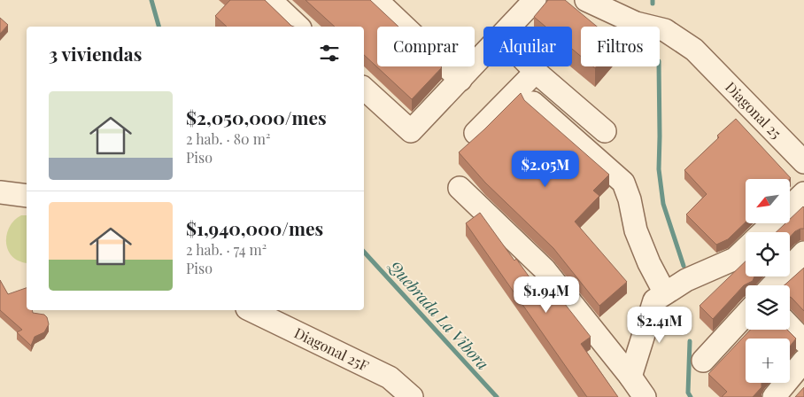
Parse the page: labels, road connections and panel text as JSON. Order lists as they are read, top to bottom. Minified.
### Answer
{"streets":{"street":["Diagonal 25","Diagonal 25F"]},"water":["Quebrada La Vibora"],"north":"bottom left","page":{"chip":["Comprar","Alquilar","Filtros"],"heading":"3 viviendas","list":[{"name":"$2,050,000/mes","note":"2 hab. · 80 m² · Piso"},{"name":"$1,940,000/mes","note":"2 hab. · 74 m² · Piso"}],"price":["$2.05M","$1.94M","$2.41M"],"map_buttons":"+"}}
